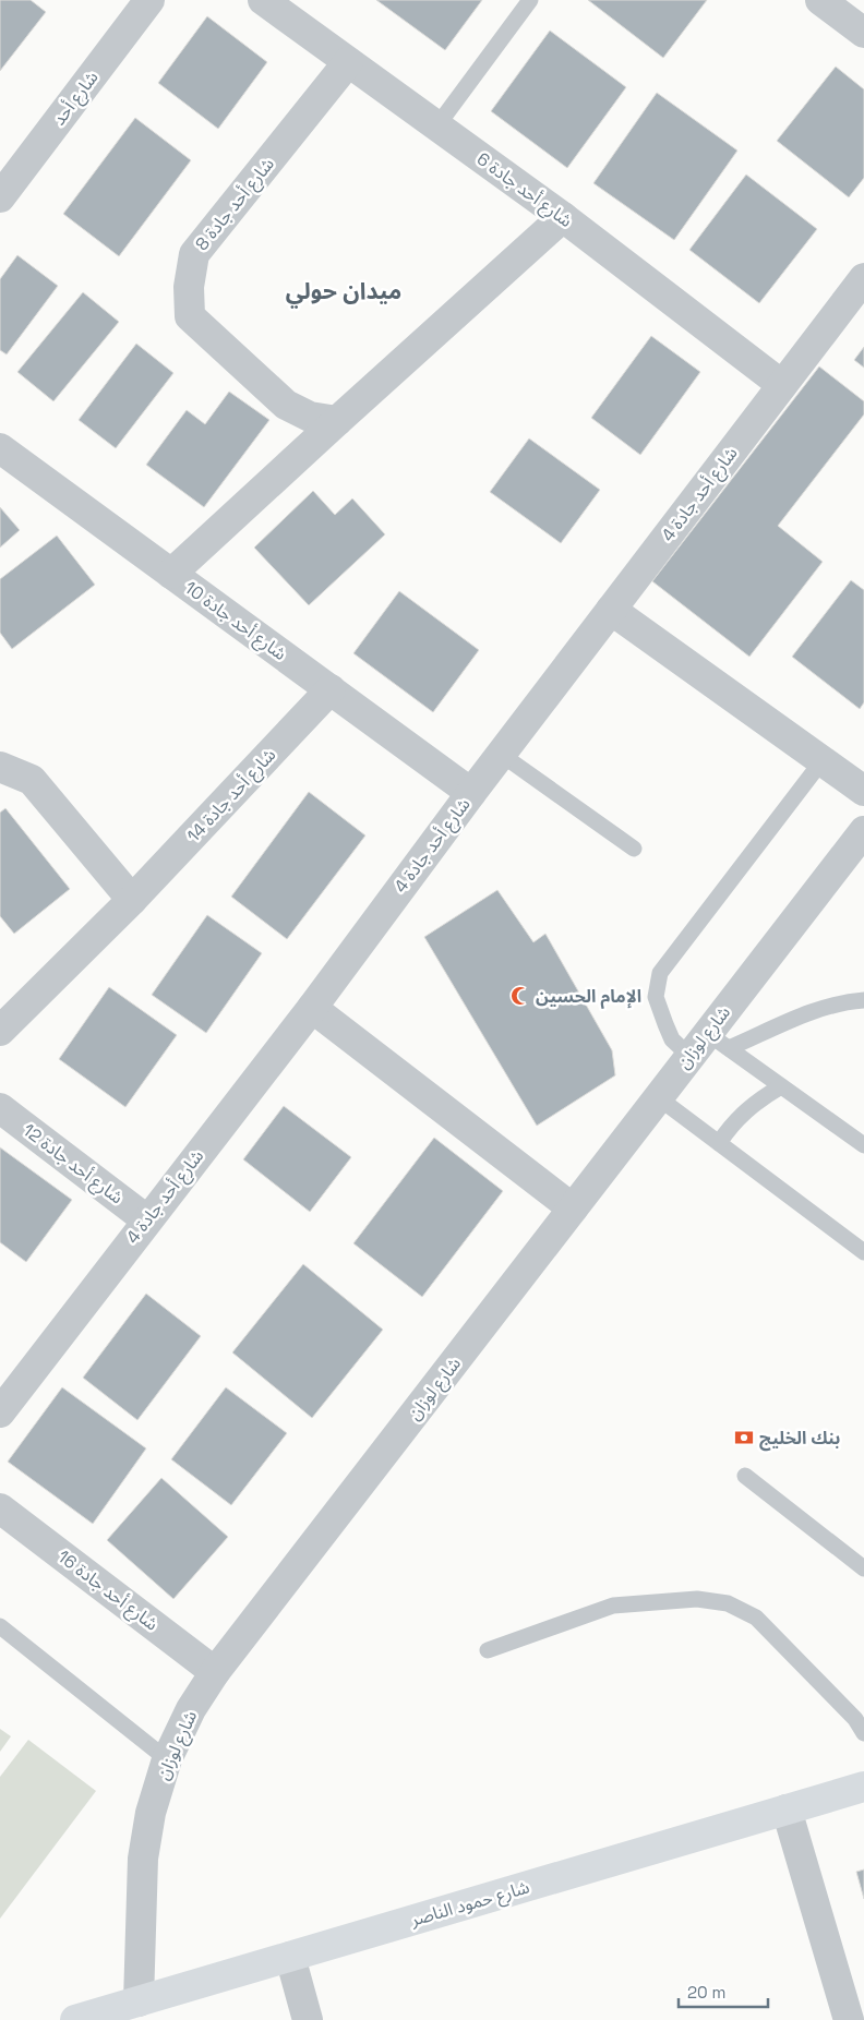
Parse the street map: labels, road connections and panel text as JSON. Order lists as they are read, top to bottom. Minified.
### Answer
{"streets":{"street":["شارع أحد","شارع أحد جادة 6","شارع أحد جادة 8","شارع أحد جادة 4","شارع أحد جادة 10","شارع أحد جادة 14","شارع لوزان","شارع أحد جادة 12","شارع أحد جادة 16","شارع حمود الناصر"]},"crossings":[["شارع أحد جادة 6","شارع أحد جادة 8"],["شارع أحد جادة 6","شارع أحد جادة 4"],["شارع أحد جادة 4","شارع أحد جادة 10"],["شارع أحد جادة 4","شارع أحد جادة 12"],["شارع أحد جادة 10","شارع أحد جادة 14"],["شارع لوزان","شارع أحد جادة 16"],["شارع لوزان","شارع حمود الناصر"]],"districts":["ميدان حولي"],"places":{"mosque":["الإمام الحسين"],"bank":["بنك الخليج"]},"scale_bar":"20 m"}
